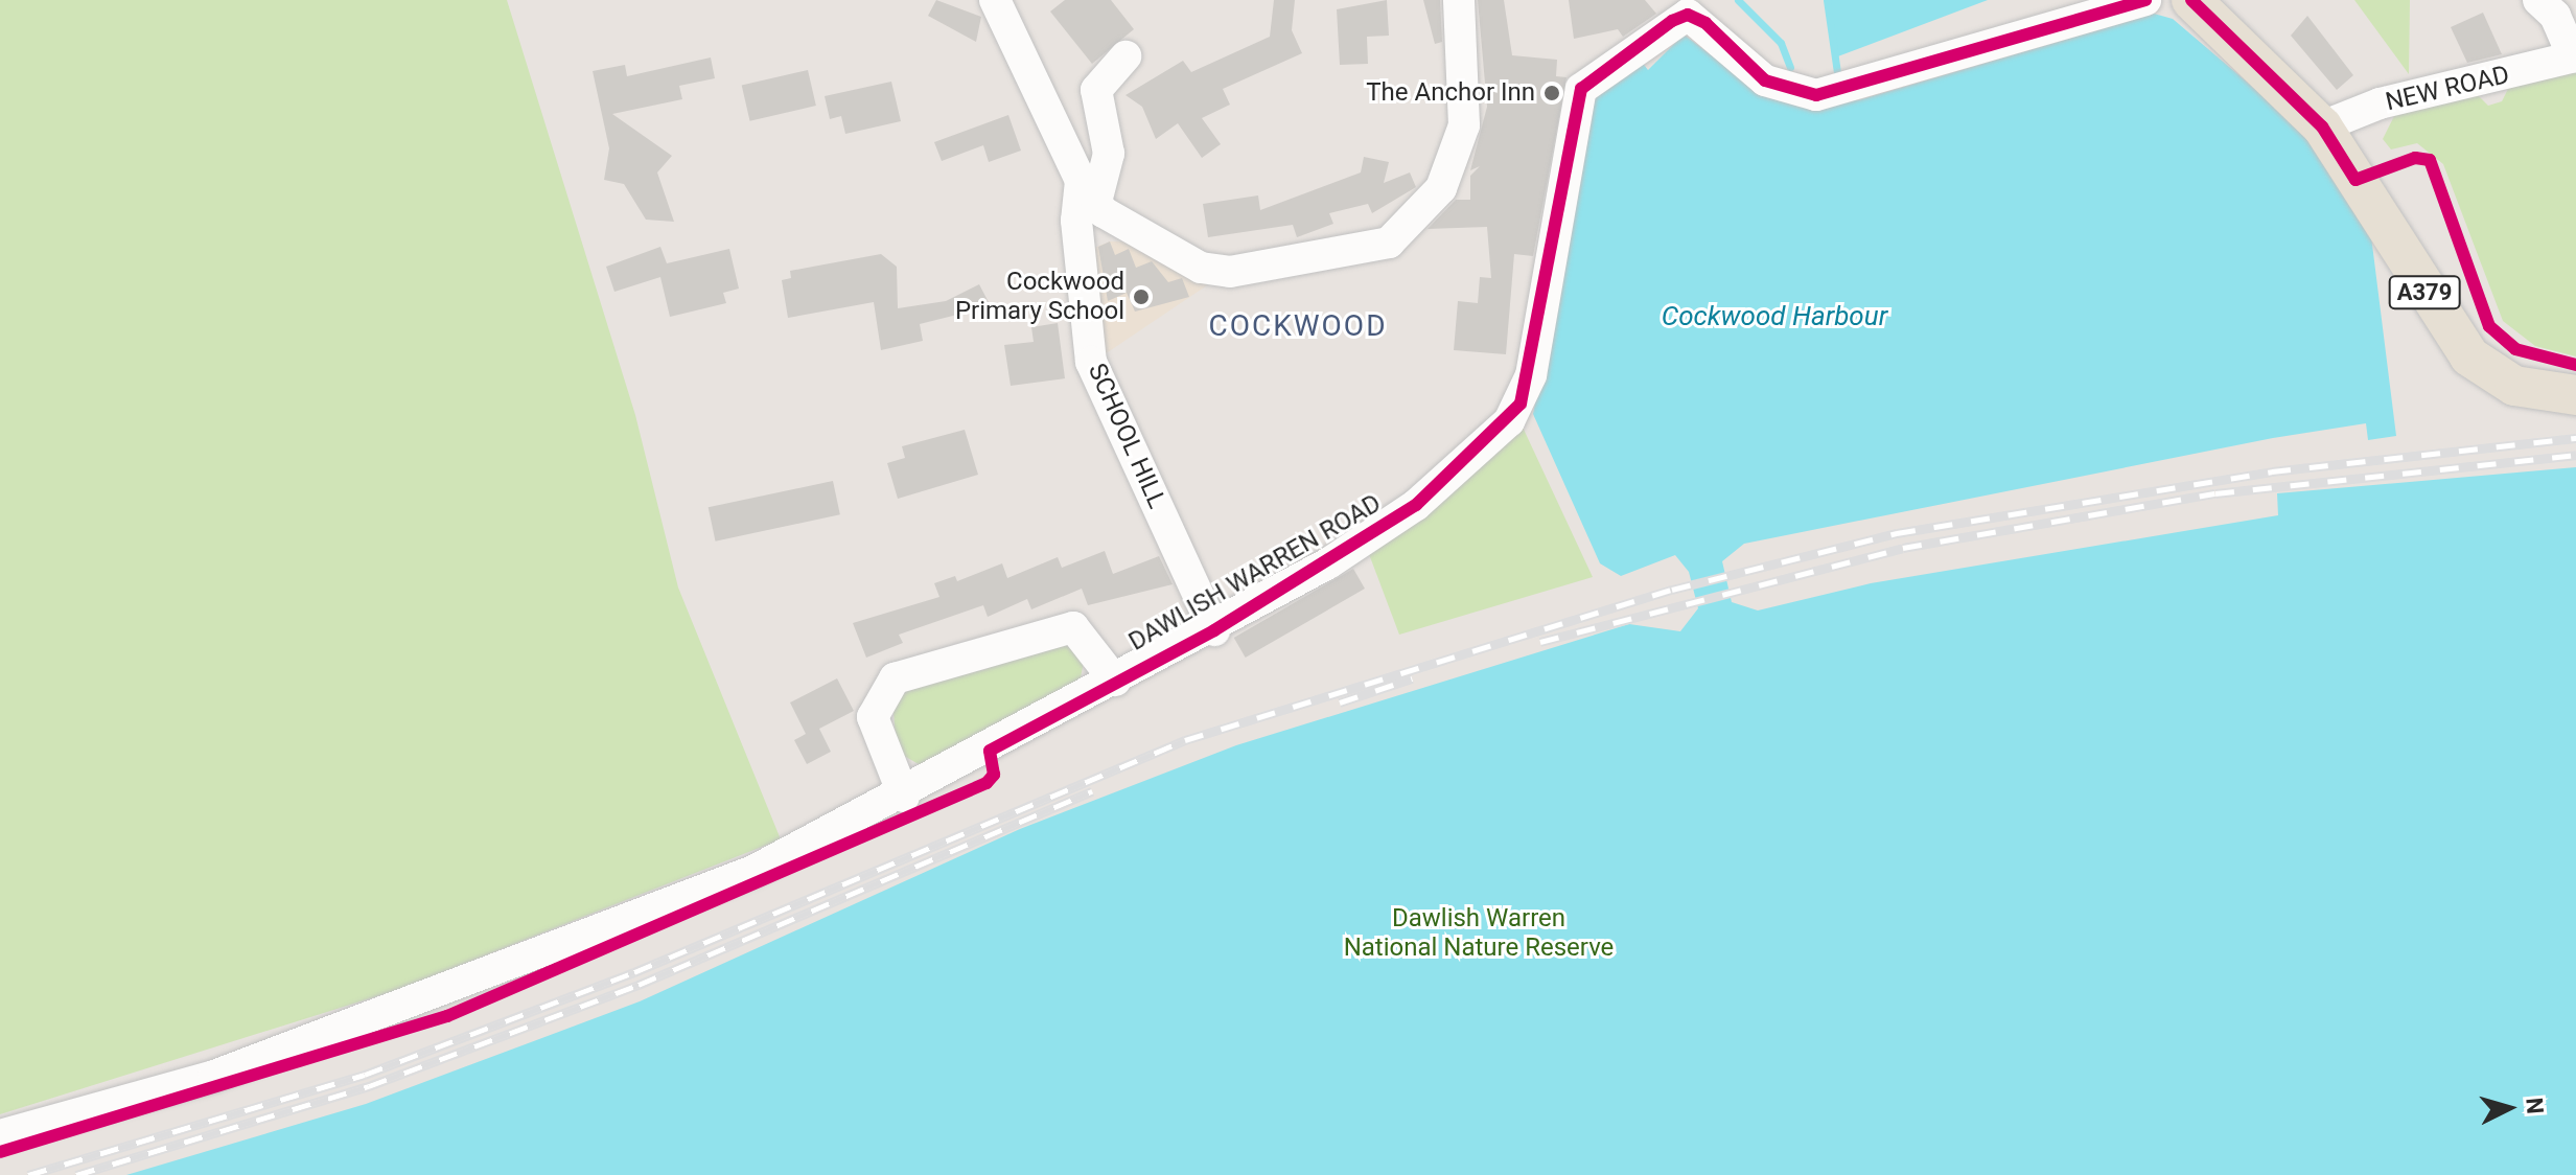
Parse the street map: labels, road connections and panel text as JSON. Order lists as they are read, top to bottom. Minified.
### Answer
{"streets":{"main road":["A379"],"street":["NEW ROAD","SCHOOL HILL","DAWLISH WARREN ROAD"]},"crossings":[["NEW ROAD","A379"],["SCHOOL HILL","DAWLISH WARREN ROAD"]],"districts":["COCKWOOD"],"water":["Cockwood Harbour"],"parks":["Dawlish Warren National Nature Reserve"],"places":["The Anchor Inn","Cockwood Primary School"],"north":"right"}
